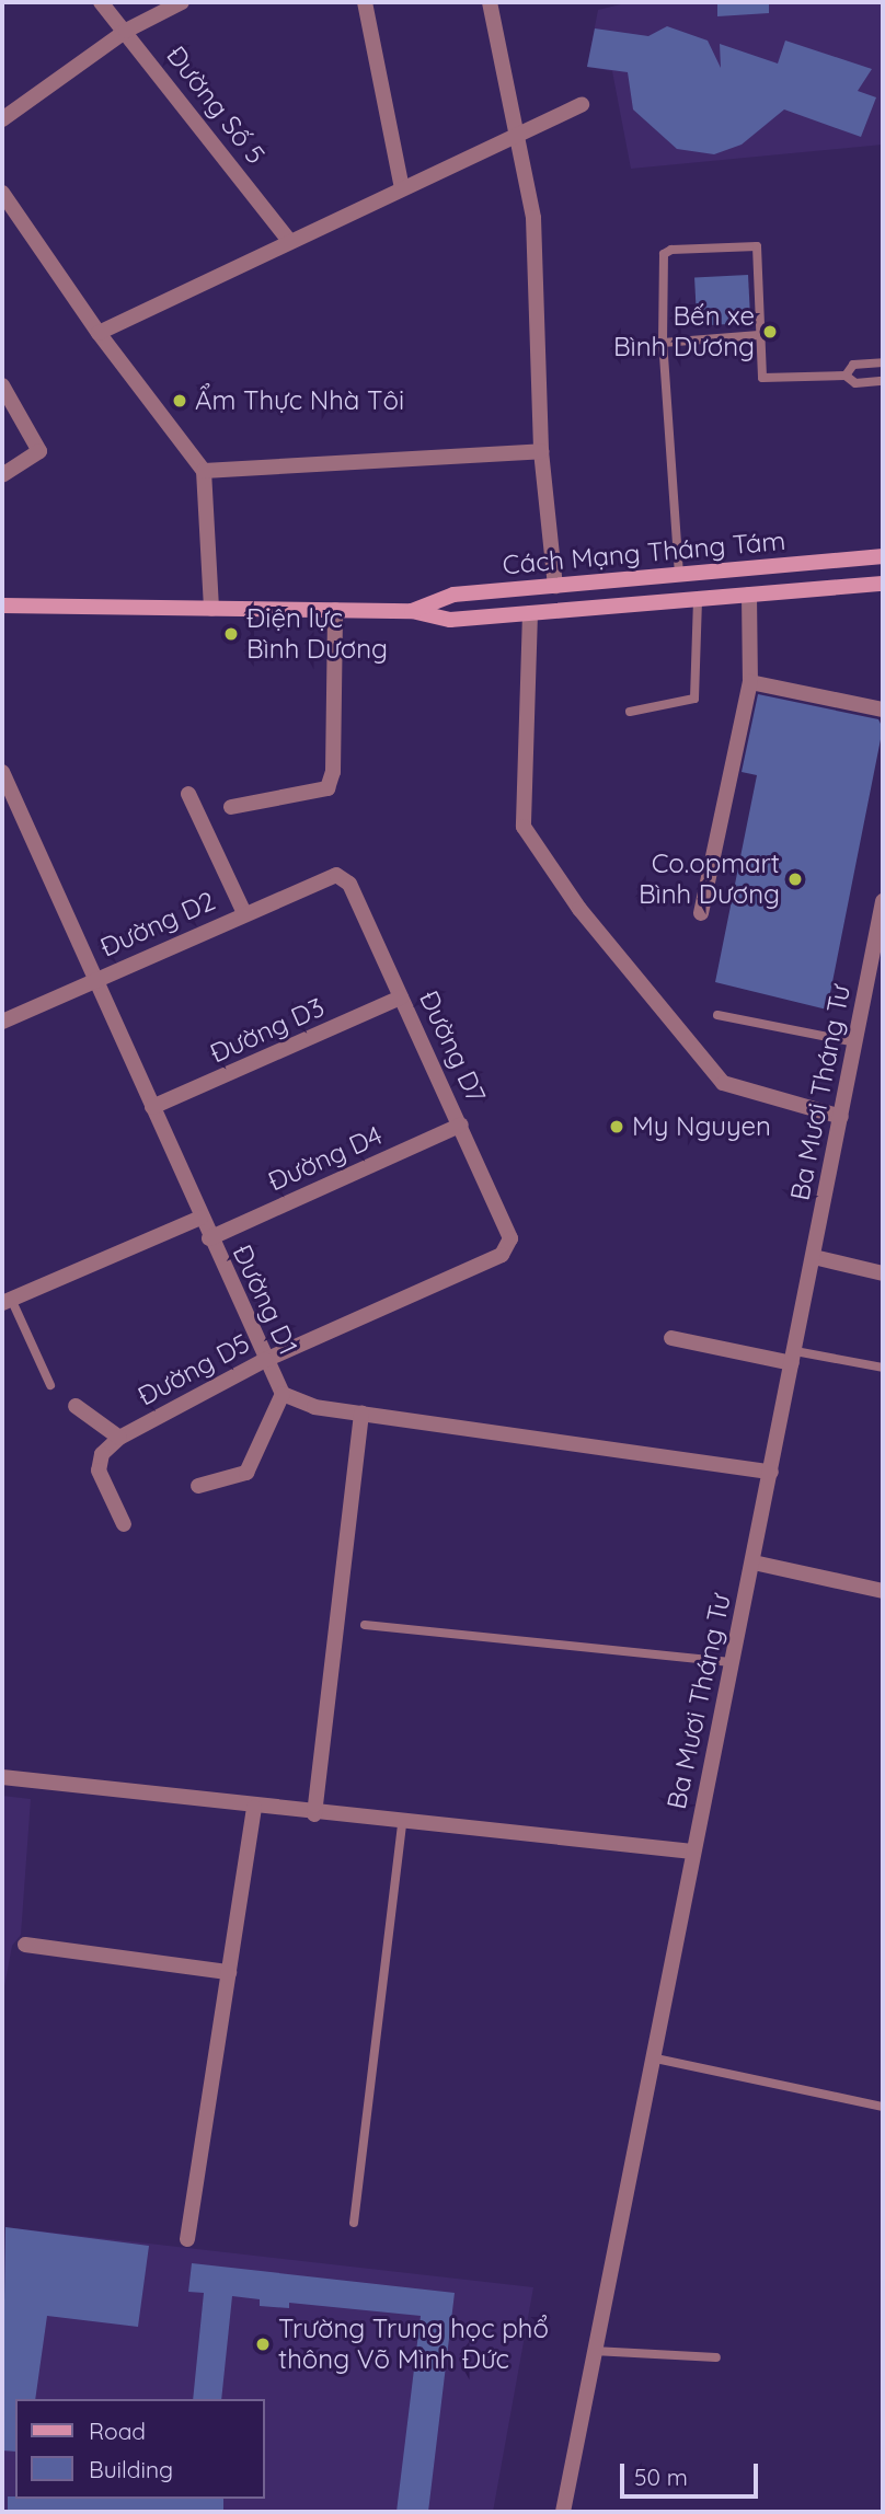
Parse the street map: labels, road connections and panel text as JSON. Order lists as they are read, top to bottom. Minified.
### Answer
{"streets":{"main road":["Cách Mạng Tháng Tám"],"street":["Đường Số 5","Đường D2","Đường D3","Đường D7","Ba Mươi Tháng Tư","Đường D4","Đường D1","Đường D5"]},"crossings":[["Đường D2","Đường D7"],["Đường D2","Đường D1"],["Đường D3","Đường D7"],["Đường D3","Đường D1"],["Đường D7","Đường D4"],["Đường D7","Đường D5"],["Ba Mươi Tháng Tư","Đường D1"],["Đường D4","Đường D1"],["Đường D1","Đường D5"]],"places":["Bến xe Bình Dương","Ẩm Thực Nhà Tôi","Điện lực Bình Dương","Co.opmart Bình Dương","My Nguyen","Trường Trung học phổ thông Võ Mình Đức"],"legend":["Road","Building"],"scale_bar":"50 m"}
